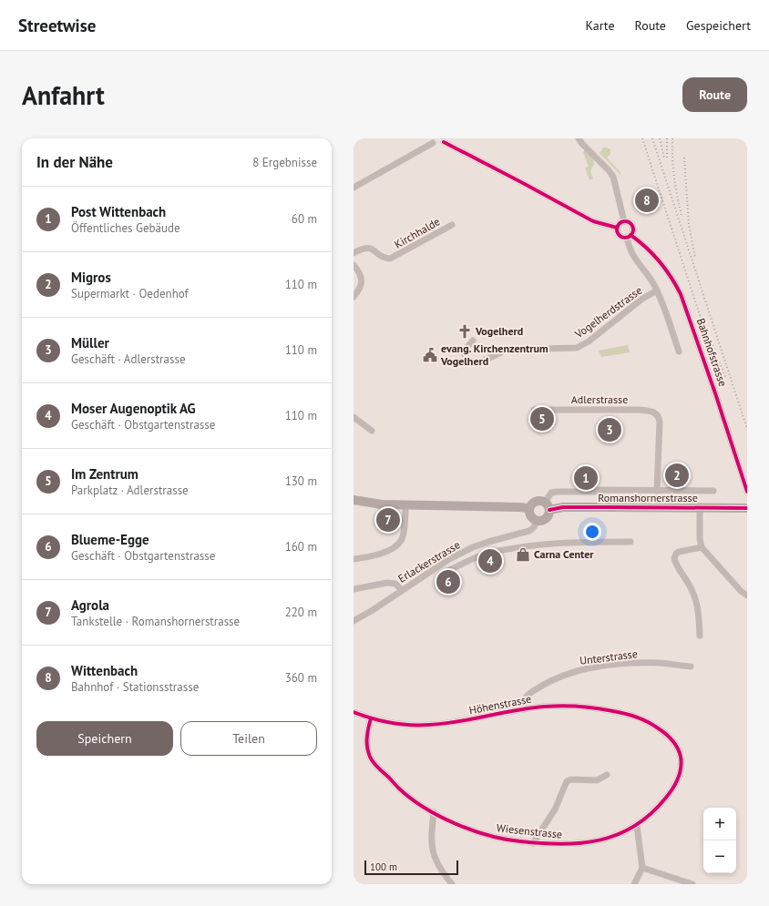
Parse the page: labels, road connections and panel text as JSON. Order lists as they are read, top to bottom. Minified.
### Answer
{"streets":{"main road":["Romanshornerstrasse"],"street":["Kirchhalde","Vogelherdstrasse","Bahnhofstrasse","Adlerstrasse","Erlackerstrasse","Unterstrasse","Höhenstrasse","Wiesenstrasse"]},"crossings":[["Romanshornerstrasse","Erlackerstrasse"],["Unterstrasse","Höhenstrasse"],["Höhenstrasse","Wiesenstrasse"]],"places":{"church":["Vogelherd"],"public building":["evang. Kirchenzentrum Vogelherd"],"shop":["Carna Center"]},"scale_bar":"100 m","page":{"header":"Streetwise","nav":["Karte","Route","Gespeichert"],"buttons":["Route",["Speichern","Teilen"]],"title":"Anfahrt","heading":["In der Nähe","8 Ergebnisse"],"list":[{"mark":"1","name":"Post Wittenbach","note":"Öffentliches Gebäude","value":"60 m"},{"mark":"2","name":"Migros","note":"Supermarkt · Oedenhof","value":"110 m"},{"mark":"3","name":"Müller","note":"Geschäft · Adlerstrasse","value":"110 m"},{"mark":"4","name":"Moser Augenoptik AG","note":"Geschäft · Obstgartenstrasse","value":"110 m"},{"mark":"5","name":"Im Zentrum","note":"Parkplatz · Adlerstrasse","value":"130 m"},{"mark":"6","name":"Blueme-Egge","note":"Geschäft · Obstgartenstrasse","value":"160 m"},{"mark":"7","name":"Agrola","note":"Tankstelle · Romanshornerstrasse","value":"220 m"},{"mark":"8","name":"Wittenbach","note":"Bahnhof · Stationsstrasse","value":"360 m"}],"pins":["8","5","3","2","1","7","4","6"],"map_buttons":["+","−"],"scale":"100 m"}}
